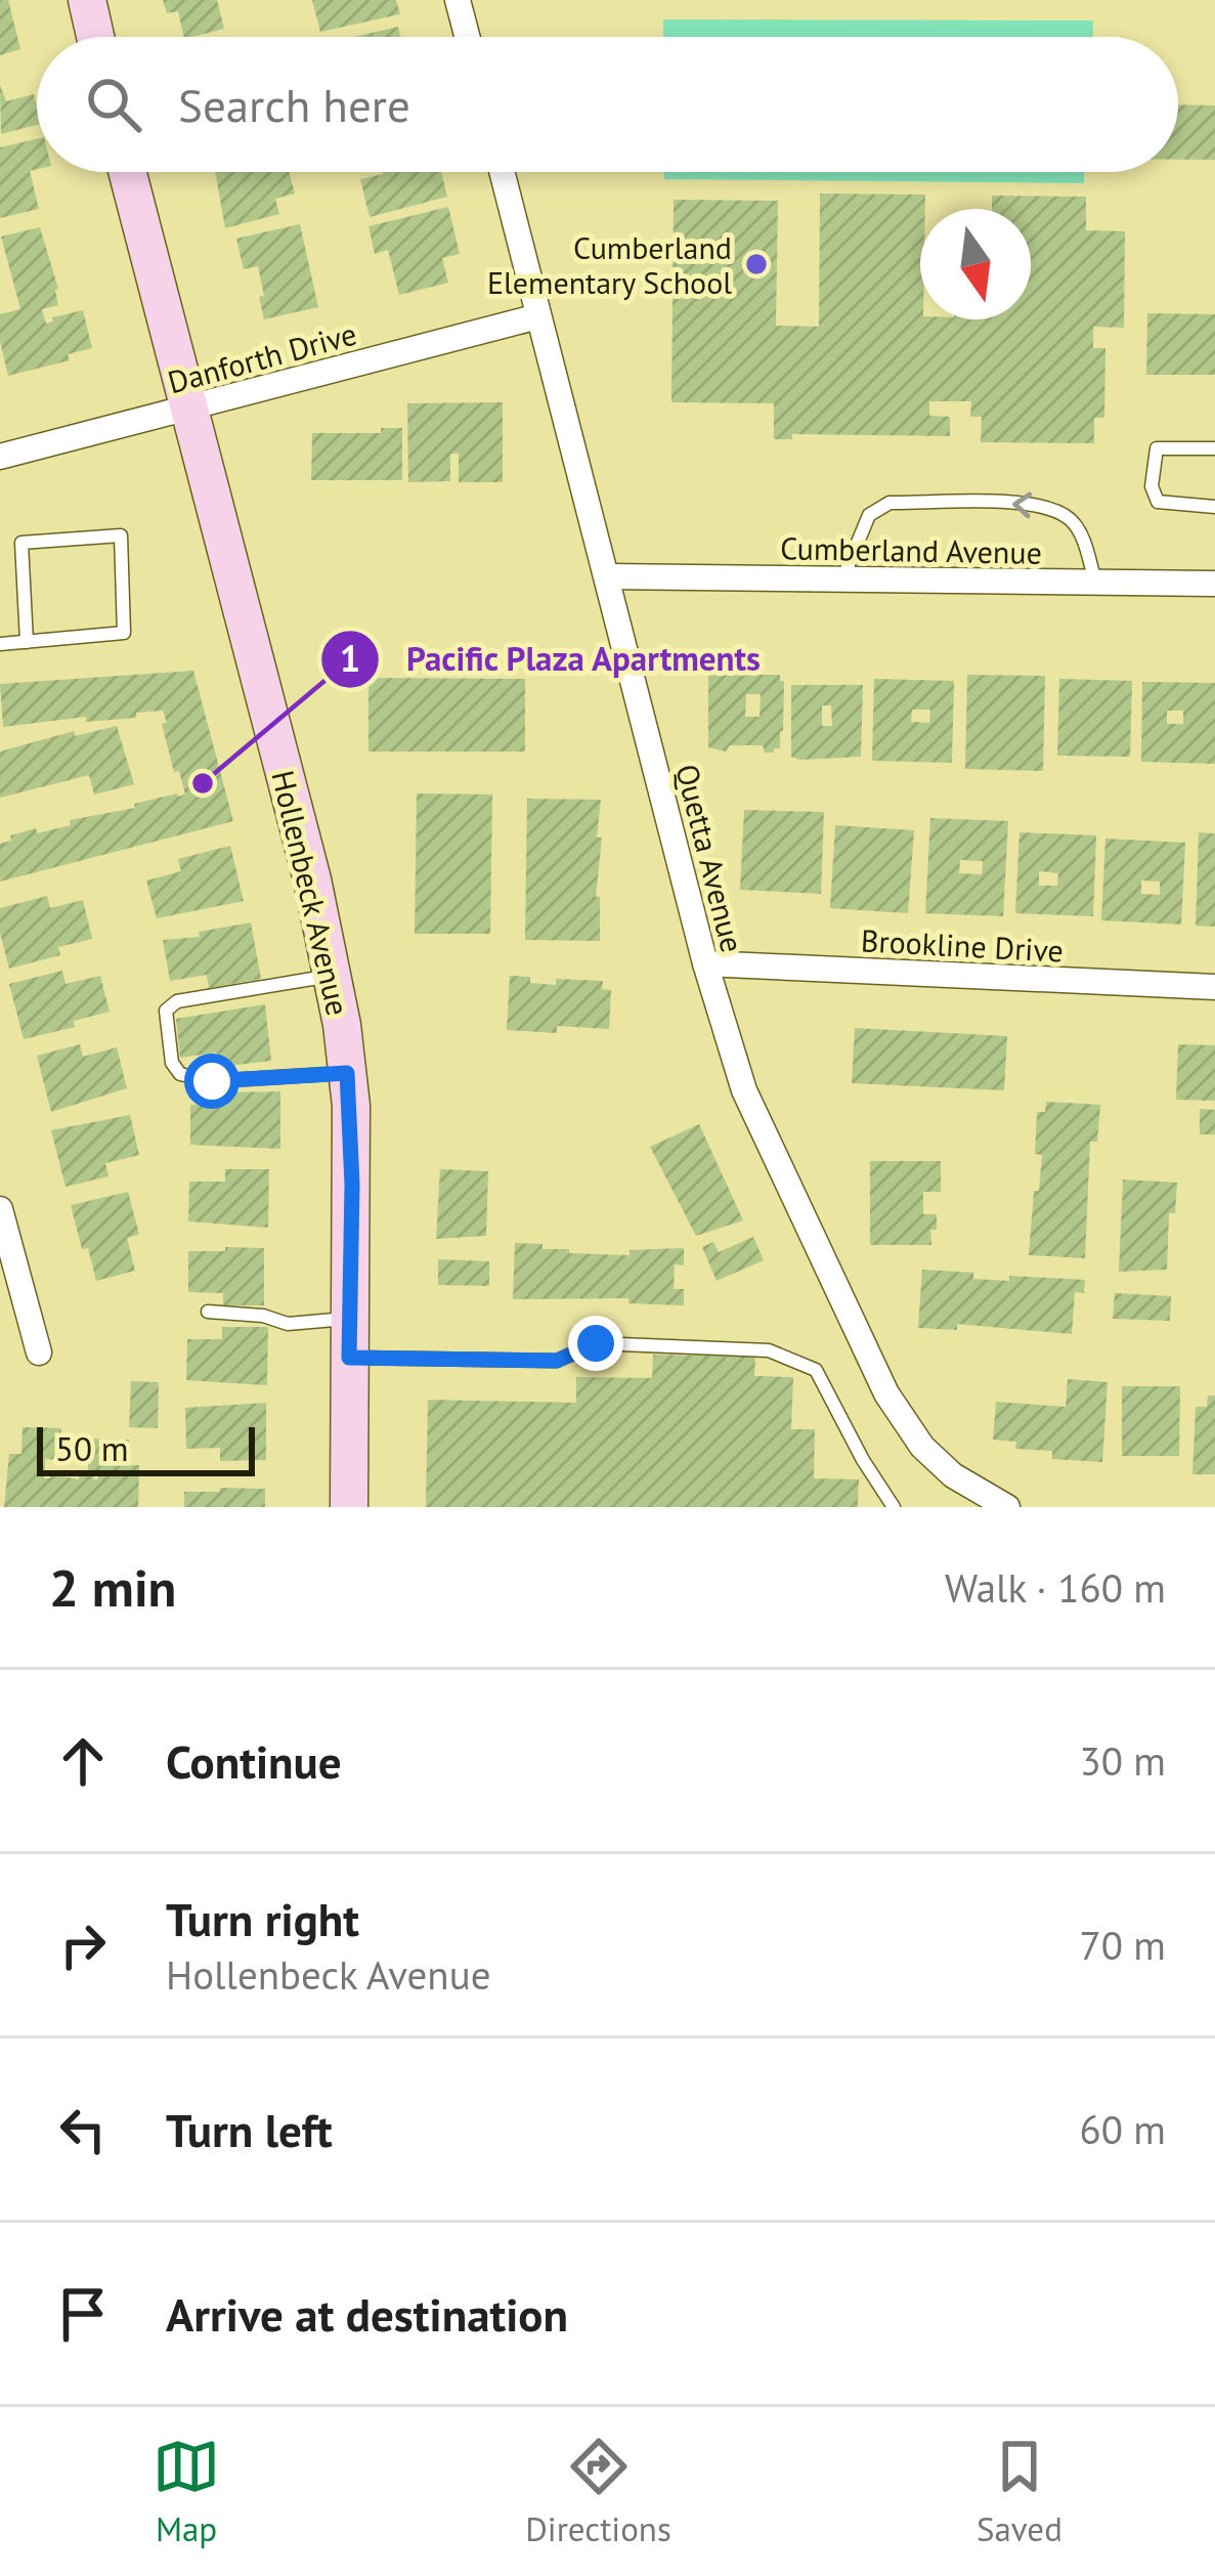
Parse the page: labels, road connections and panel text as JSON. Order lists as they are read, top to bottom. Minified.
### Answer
{"streets":{"street":["Danforth Drive","Cumberland Avenue","Quetta Avenue","Hollenbeck Avenue","Brookline Drive"]},"crossings":[["Danforth Drive","Quetta Avenue"],["Danforth Drive","Hollenbeck Avenue"],["Cumberland Avenue","Quetta Avenue"],["Quetta Avenue","Brookline Drive"]],"places":["Cumberland Elementary School","Pacific Plaza Apartments"],"scale_bar":"50 m","north":"bottom","page":{"search":"Search here","scale":"50 m","heading":["2 min","Walk · 160 m"],"list":[["Continue","30 m"],["Turn right","Hollenbeck Avenue","70 m"],["Turn left","60 m"],"Arrive at destination"],"nav":["Map","Directions","Saved"]}}
